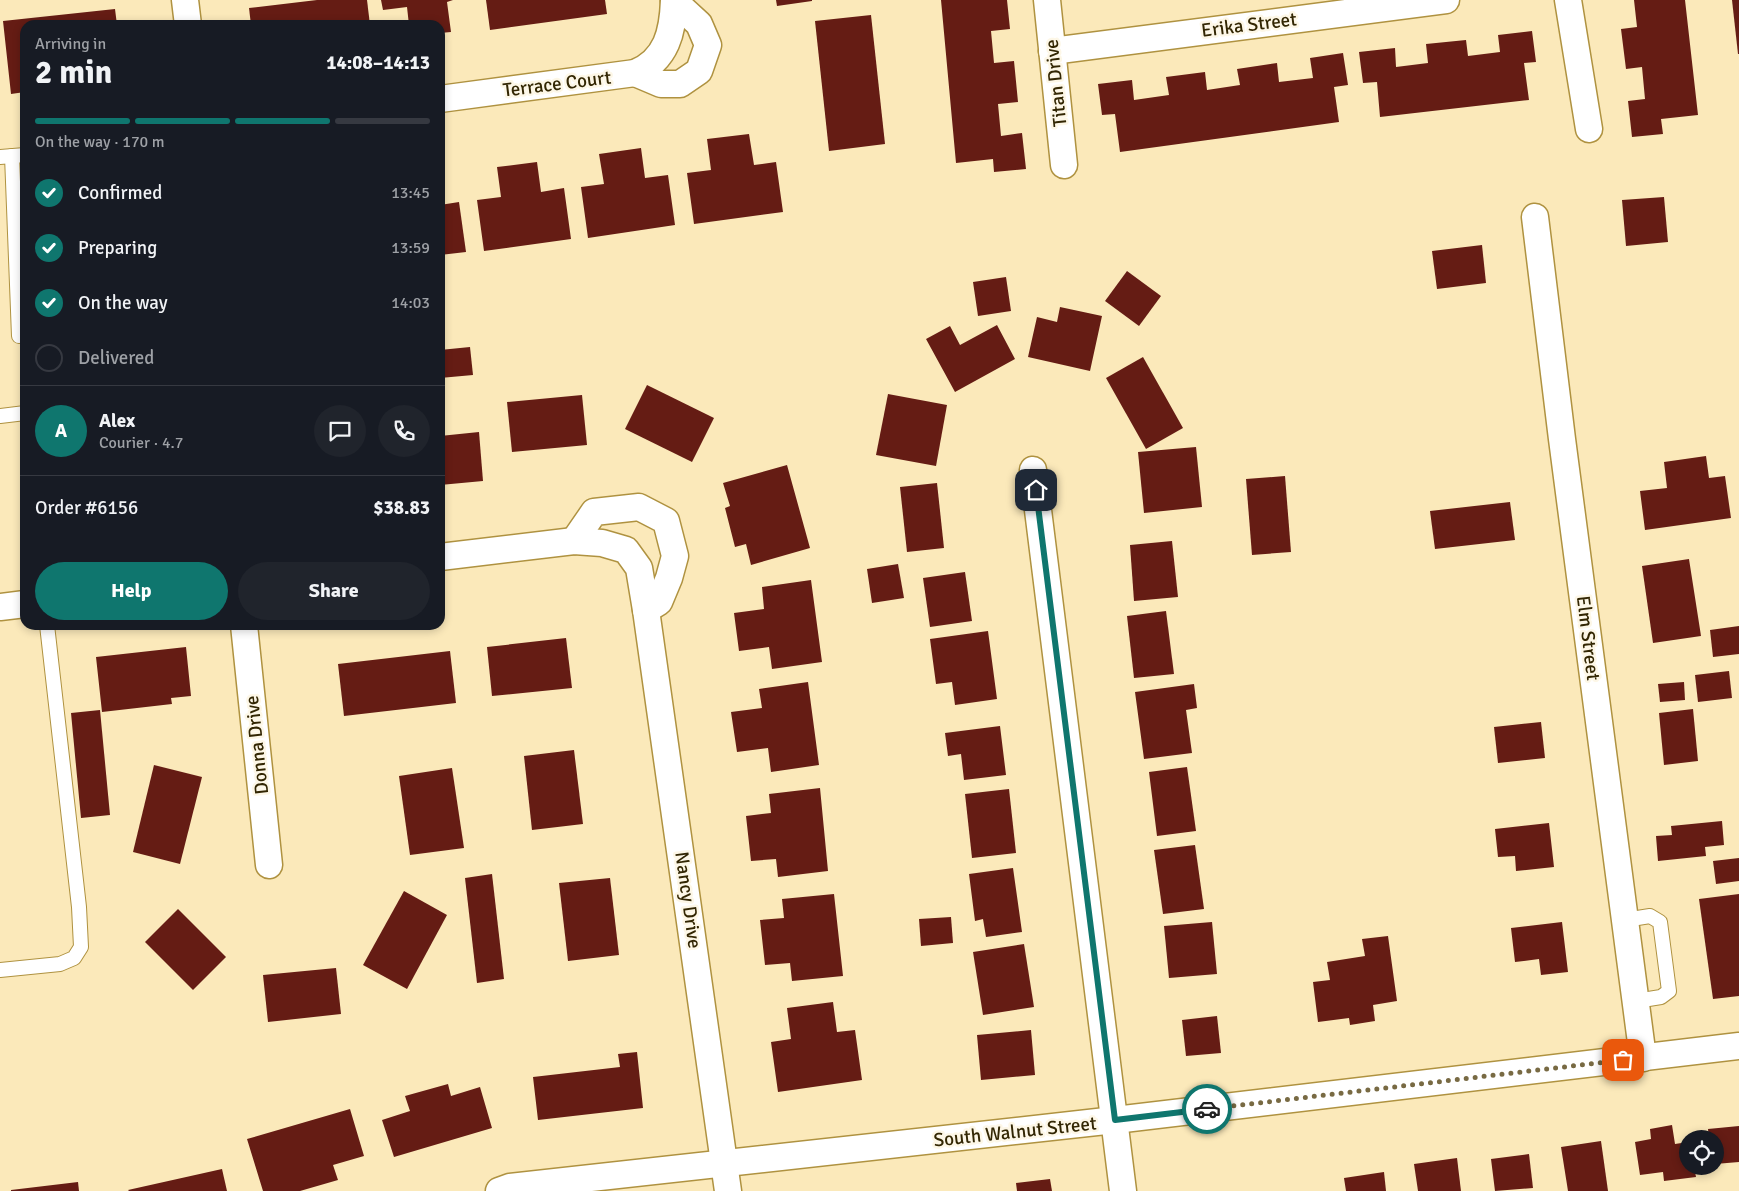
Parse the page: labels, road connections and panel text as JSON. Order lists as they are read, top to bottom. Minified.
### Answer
{"streets":{"street":["Erika Street","Titan Drive","Terrace Court","Elm Street","Donna Drive","Nancy Drive","South Walnut Street"]},"crossings":[["Erika Street","Titan Drive"],["Elm Street","South Walnut Street"],["Nancy Drive","South Walnut Street"]],"page":{"heading":["2 min","Arriving in","14:08–14:13"],"panel":["Alex","Courier · 4.7","Order #6156","$38.83"],"bar":"On the way · 170 m","list":[["Confirmed","13:45"],["Preparing","13:59"],["On the way","14:03"],"Delivered"],"round":"A","buttons":["Help","Share"]}}
